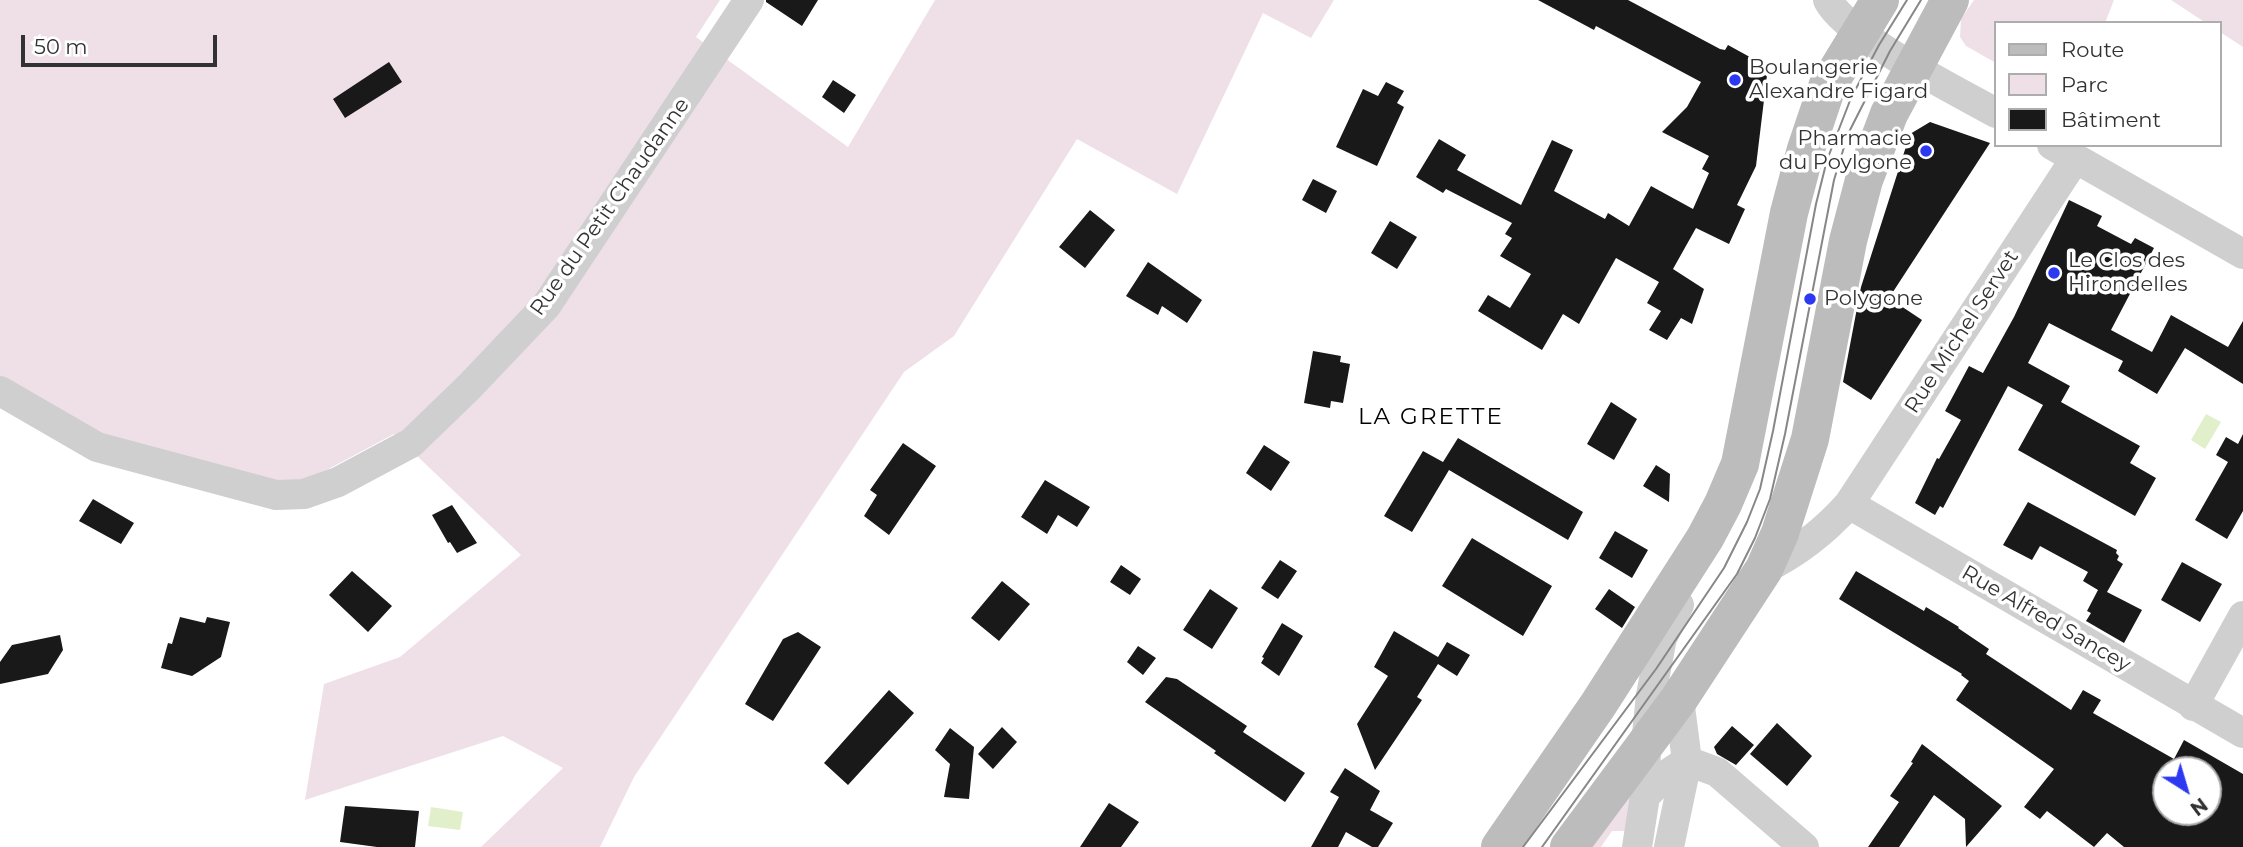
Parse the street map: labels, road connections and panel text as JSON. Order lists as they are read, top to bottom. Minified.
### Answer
{"streets":{"street":["Rue du Petit Chaudanne","Rue Michel Servet","Rue Alfred Sancey"]},"crossings":[["Rue Michel Servet","Rue Alfred Sancey"]],"districts":["LA GRETTE"],"places":["Boulangerie Alexandre Figard","Pharmacie du Poylgone","Le Clos des Hirondelles","Polygone"],"legend":["Route","Parc","Bâtiment"],"scale_bar":"50 m","north":"bottom right"}
